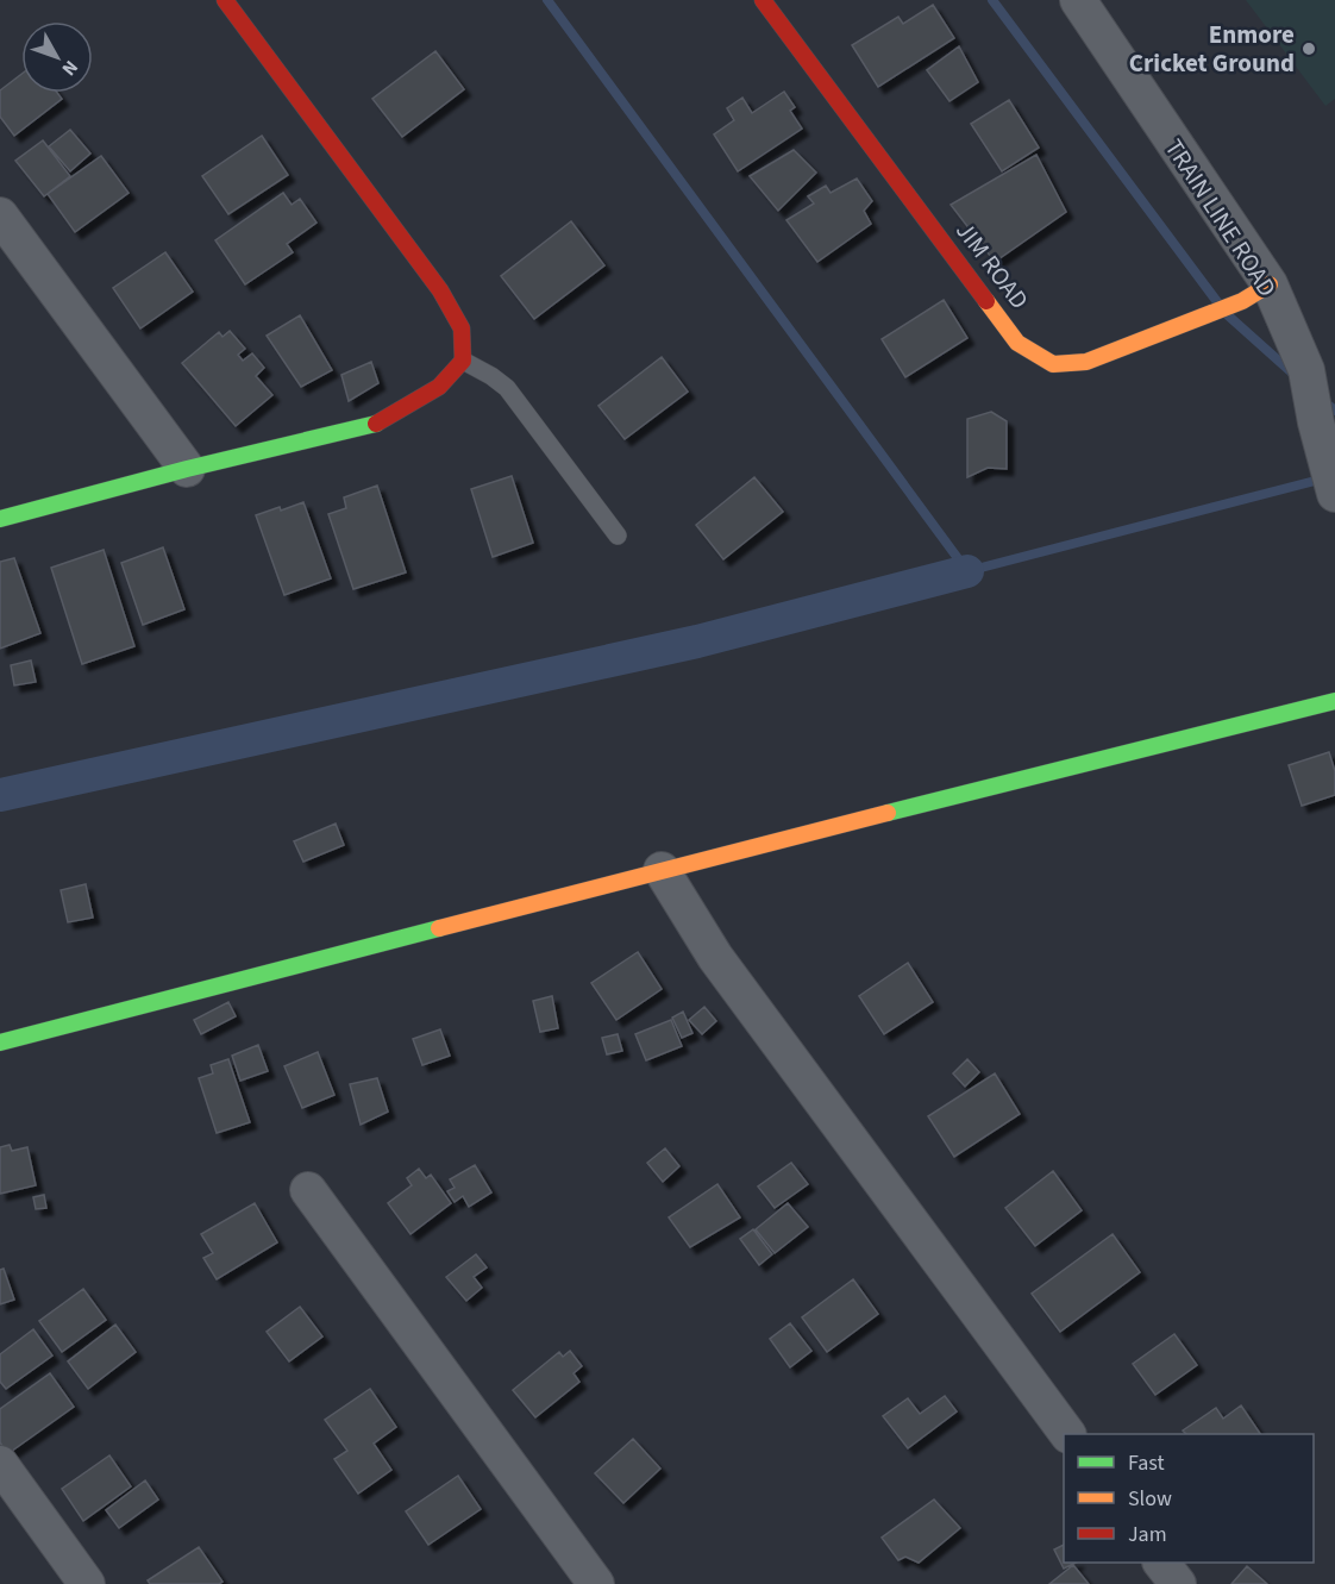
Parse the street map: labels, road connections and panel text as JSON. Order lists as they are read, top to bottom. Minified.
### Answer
{"streets":{"street":["TRAIN LINE ROAD","JIM ROAD"]},"crossings":[["TRAIN LINE ROAD","JIM ROAD"]],"places":["Enmore Cricket Ground"],"legend":["Fast","Slow","Jam"],"north":"bottom right"}
